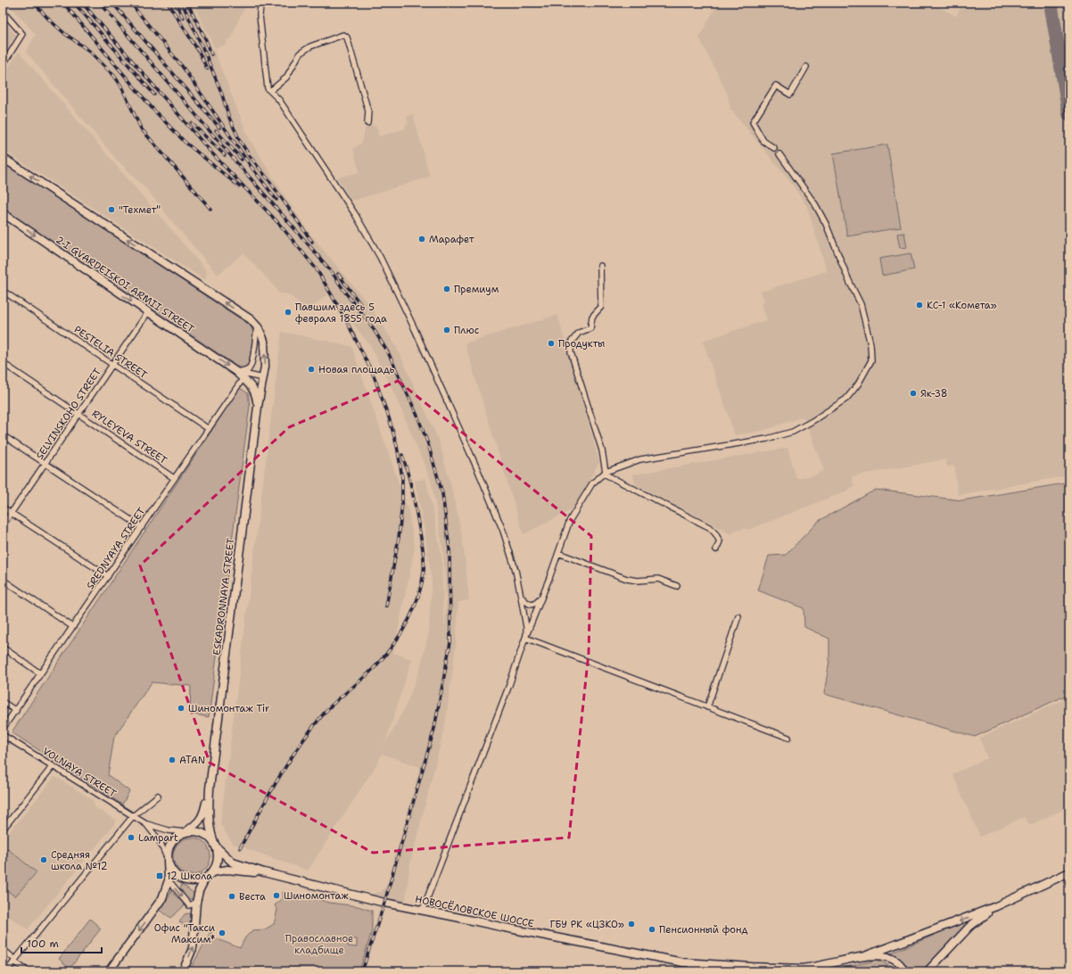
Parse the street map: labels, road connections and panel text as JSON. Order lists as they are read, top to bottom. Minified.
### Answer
{"streets":{"main road":["2-I GVARDEISKOI ARMII STREET","ESKADRONNAYA STREET","НОВОСЁЛОВСКОЕ ШОССЕ"],"street":["PESTELIA STREET","SELVINSKOHO STREET","RYLEYEVA STREET","SREDNYAYA STREET","VOLNAYA STREET"]},"crossings":[["2-I GVARDEISKOI ARMII STREET","SELVINSKOHO STREET"],["2-I GVARDEISKOI ARMII STREET","SREDNYAYA STREET"],["2-I GVARDEISKOI ARMII STREET","ESKADRONNAYA STREET"],["PESTELIA STREET","SELVINSKOHO STREET"],["PESTELIA STREET","SREDNYAYA STREET"],["SELVINSKOHO STREET","RYLEYEVA STREET"],["RYLEYEVA STREET","SREDNYAYA STREET"],["SREDNYAYA STREET","ESKADRONNAYA STREET"]],"parks":["Православное кладбище"],"places":{"other":["\"Техмет\"","Марафет","Премиум","КС-1 «Комета»","Павшим здесь 5 февраля 1855 года","Плюс","Продукты","Новая площадь","Як-38","Шиномонтаж Tir","ATAN","Lampart","Средняя школа №12","Шиномонтаж","Веста","ГБУ РК «ЦЗКО»","Пенсионный фонд","Офис \"Такси Максим*"],"transit":["12 Школа"]},"scale_bar":"100 m"}
